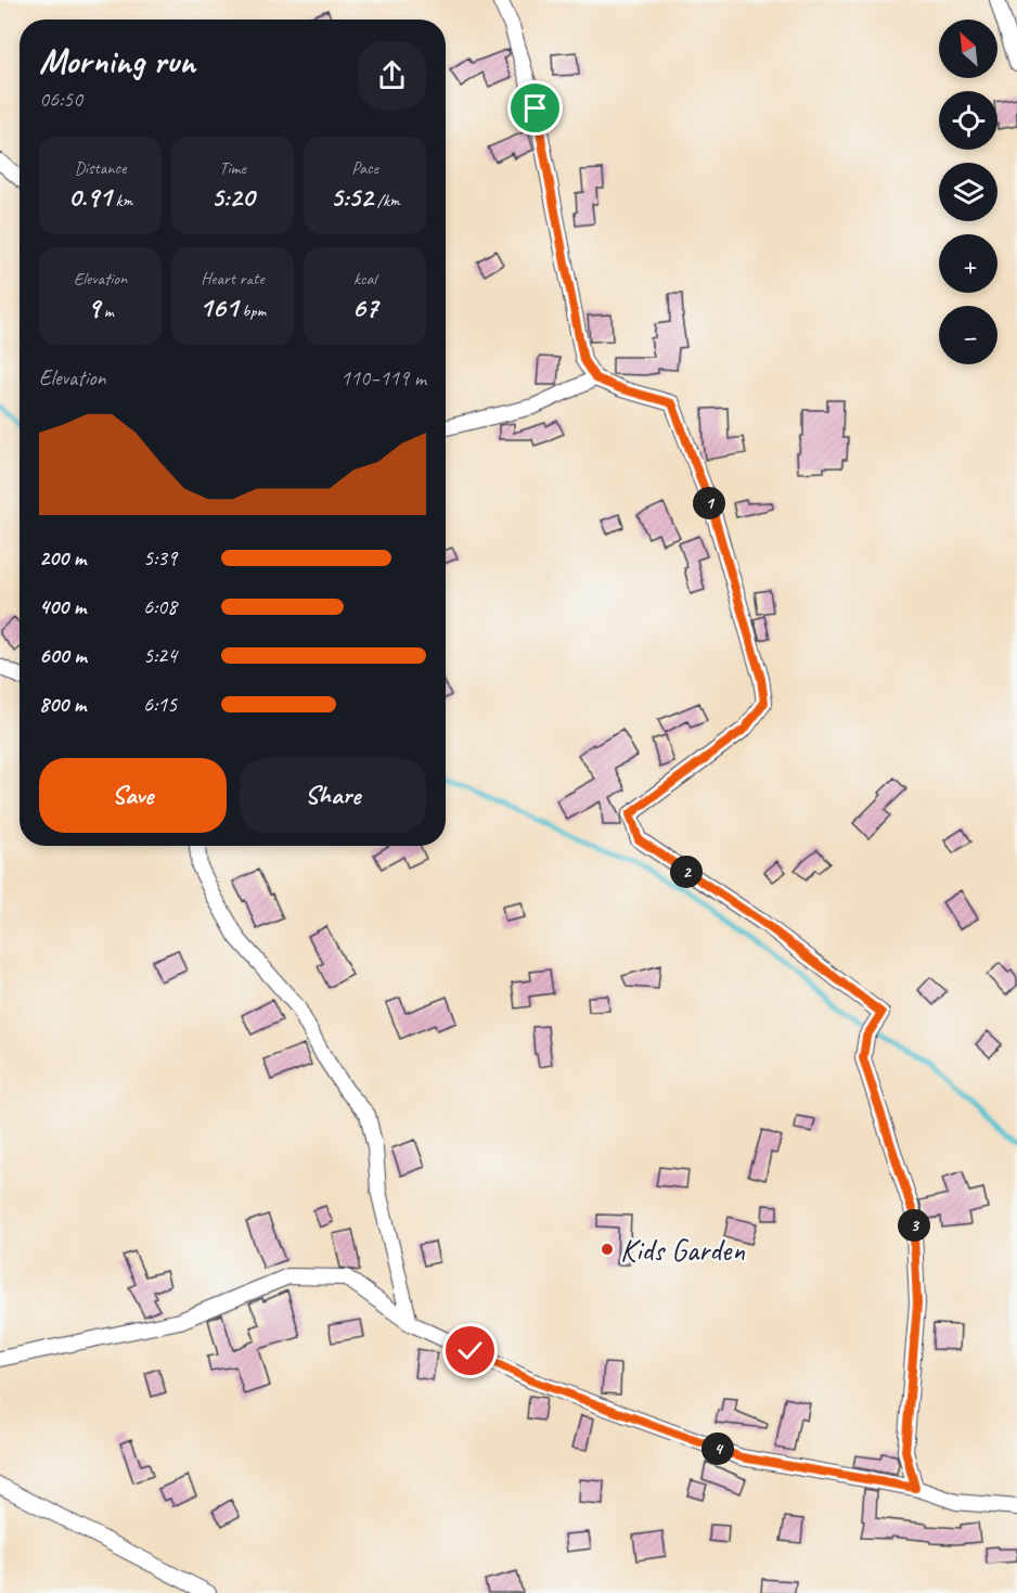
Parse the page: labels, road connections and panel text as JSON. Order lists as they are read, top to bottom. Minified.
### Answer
{"places":["Kids Garden"],"north":"top left","page":{"map_buttons":["+","−"],"heading":["Morning run","06:50"],"stats":[["Distance","0.91 km"],["Time","5:20"],["Pace","5:52 /km"],["Elevation","9 m"],["Heart rate","161 bpm"],["kcal","67"]],"chart":["Elevation","110–119 m"],"pins":["1","2","3","4"],"list":[{"name":"200 m","note":"5:39"},{"name":"400 m","note":"6:08"},{"name":"600 m","note":"5:24"},{"name":"800 m","note":"6:15"}],"buttons":["Save","Share"]}}
